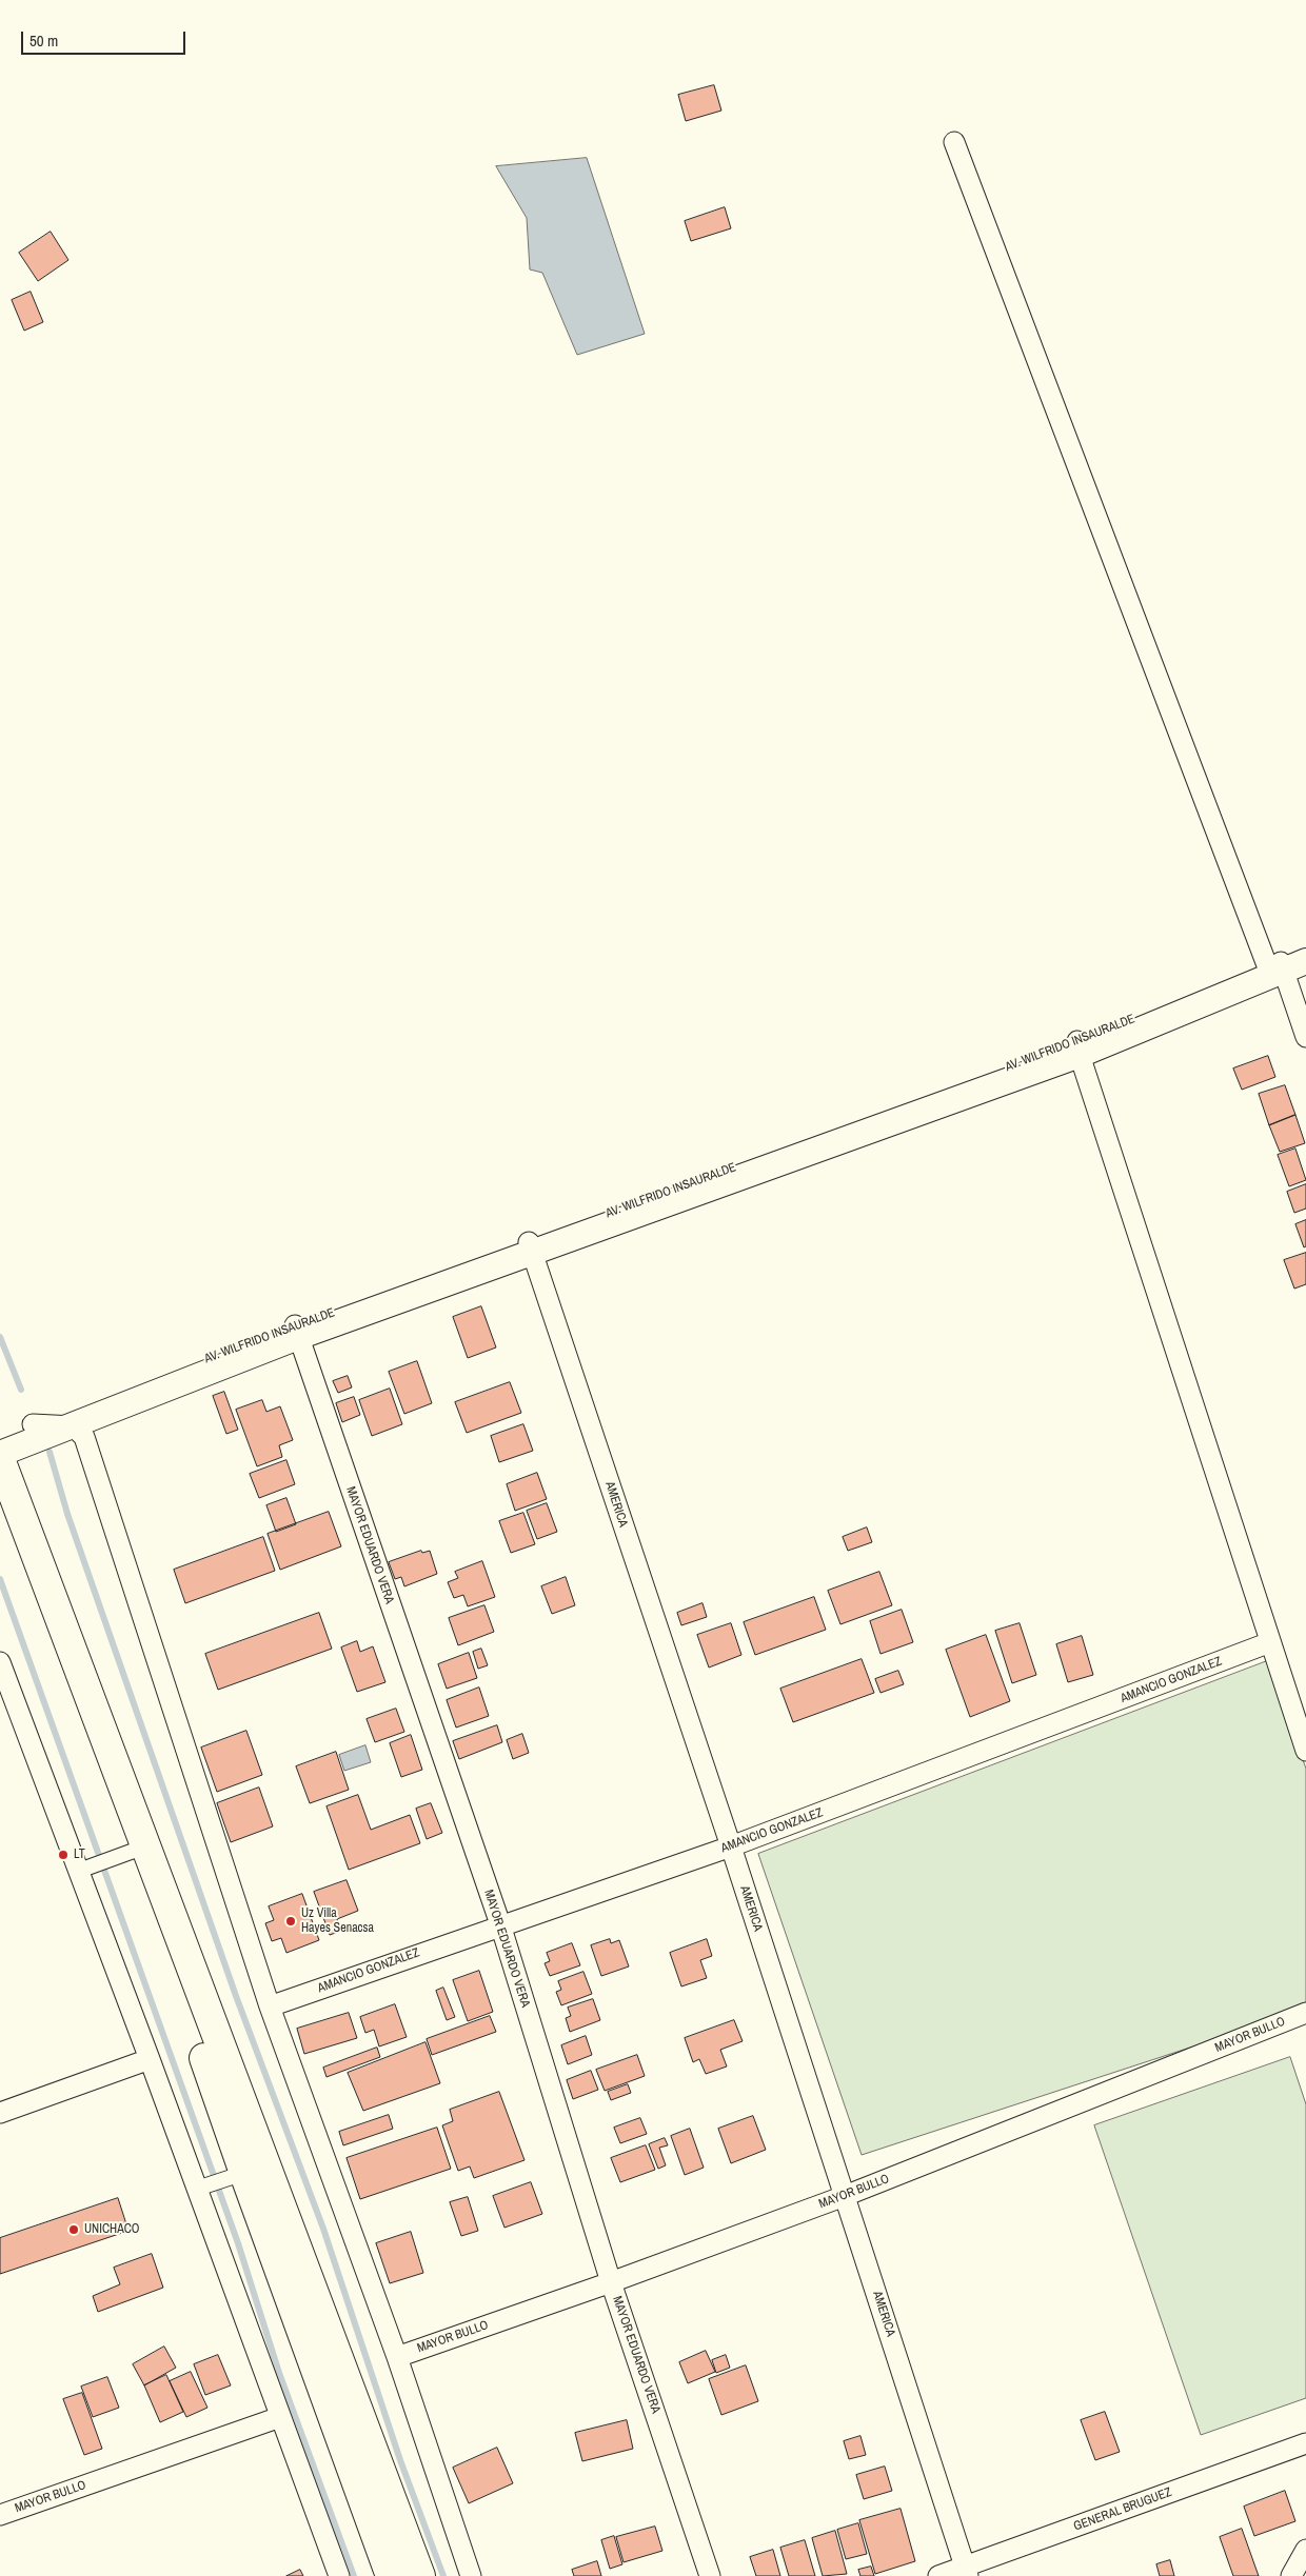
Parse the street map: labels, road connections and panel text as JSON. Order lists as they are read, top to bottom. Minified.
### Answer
{"streets":{"street":["AV. WILFRIDO INSAURALDE","AMERICA","MAYOR EDUARDO VERA","AMANCIO GONZALEZ","MAYOR BULLO","GENERAL BRUGUEZ"]},"crossings":[["AV. WILFRIDO INSAURALDE","AMERICA"],["AV. WILFRIDO INSAURALDE","MAYOR EDUARDO VERA"],["AMERICA","AMANCIO GONZALEZ"],["AMERICA","MAYOR BULLO"],["AMERICA","GENERAL BRUGUEZ"],["MAYOR EDUARDO VERA","AMANCIO GONZALEZ"],["MAYOR EDUARDO VERA","MAYOR BULLO"]],"places":["LT","Uz Villa Hayes Senacsa","UNICHACO"],"scale_bar":"50 m"}
